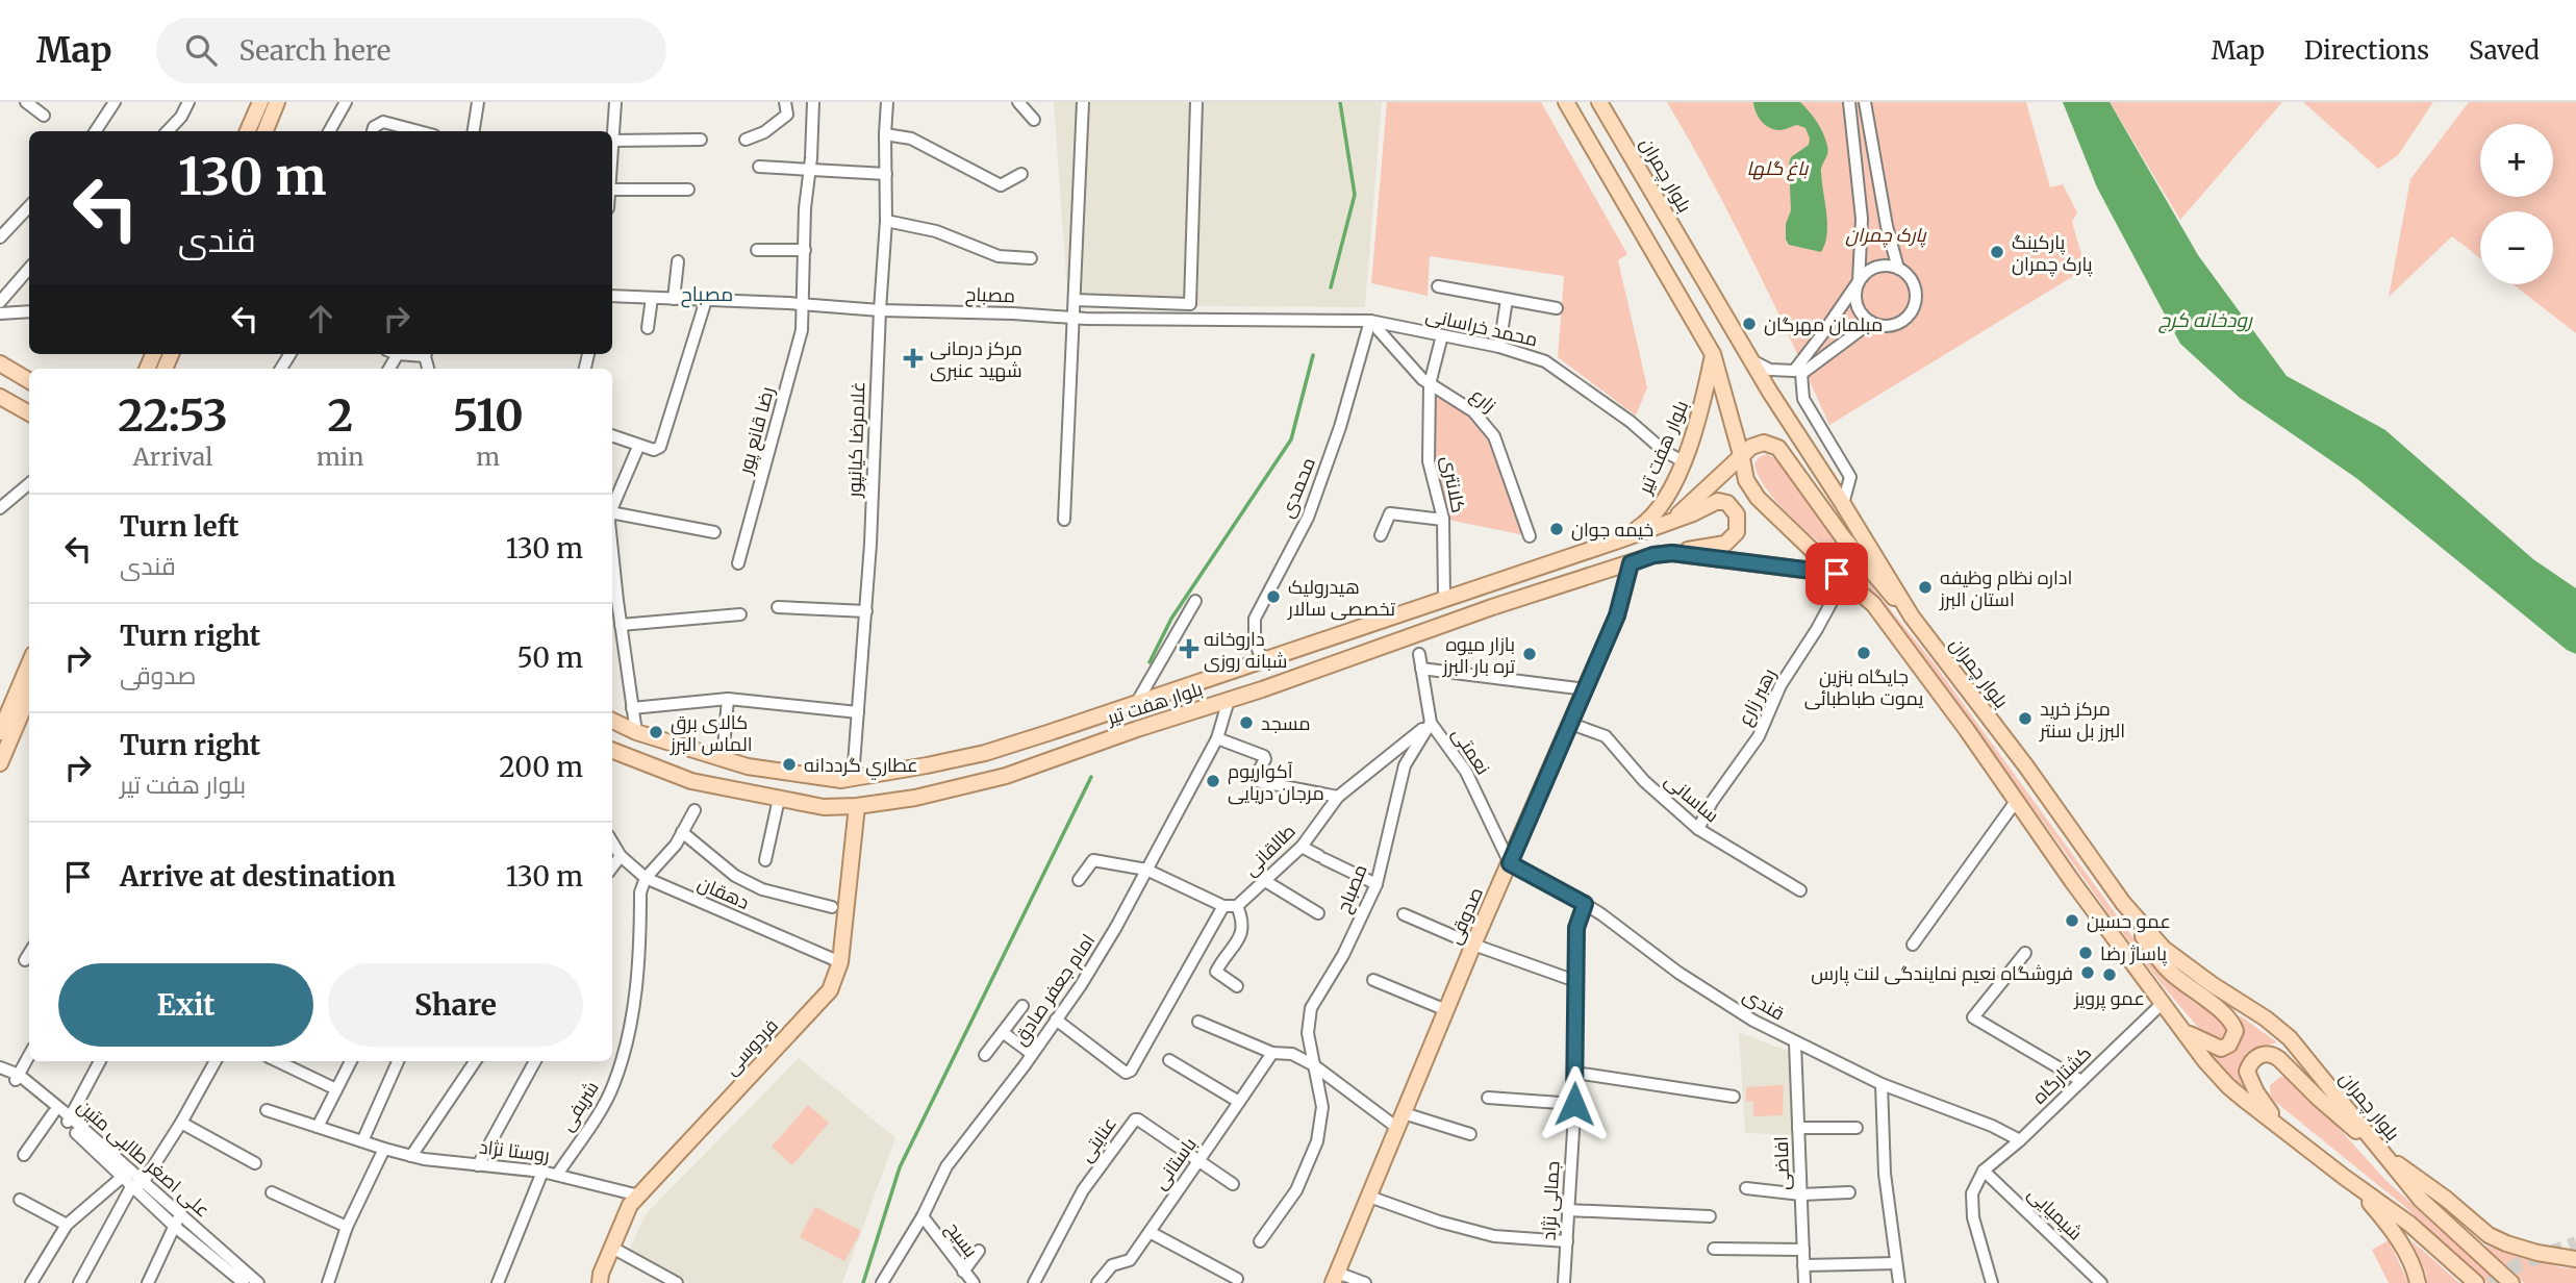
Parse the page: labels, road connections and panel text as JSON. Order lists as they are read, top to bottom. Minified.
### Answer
{"streets":{"main road":["بلوار چمران","بلوار هفت تیر","صدوقی","فردوسی"],"street":["مصباح","محمد خراسانی","زارع","رضا قانع پور","غلامرضا کیانپور","کلانتری","محمدی","رهبر زارع","نعمتی","ساسانی","طالقانی","دهقان","امام جعفر صادق","قندی","کشتارگاه","شریفی","عنایتی","روستا نژاد","علی اصغر طالبی متین","باستانی","افاضی","جمالی نژاد","شیمیایی","بسیح"]},"crossings":[["مصباح","محمد خراسانی"],["مصباح","زارع"],["مصباح","رضا قانع پور"],["مصباح","غلامرضا کیانپور"],["مصباح","محمدی"],["مصباح","نعمتی"],["مصباح","طالقانی"],["محمد خراسانی","زارع"],["محمد خراسانی","بلوار هفت تیر"],["محمد خراسانی","کلانتری"],["محمد خراسانی","محمدی"],["زارع","کلانتری"],["زارع","محمدی"],["غلامرضا کیانپور","بلوار هفت تیر"],["بلوار هفت تیر","کلانتری"],["بلوار هفت تیر","محمدی"],["بلوار هفت تیر","رهبر زارع"],["بلوار هفت تیر","صدوقی"],["بلوار هفت تیر","امام جعفر صادق"],["بلوار هفت تیر","فردوسی"],["رهبر زارع","ساسانی"],["نعمتی","طالقانی"],["نعمتی","صدوقی"],["نعمتی","قندی"],["ساسانی","صدوقی"],["دهقان","فردوسی"],["دهقان","شریفی"],["صدوقی","قندی"],["امام جعفر صادق","بسیح"],["قندی","کشتارگاه"],["قندی","افاضی"],["قندی","جمالی نژاد"],["فردوسی","روستا نژاد"],["کشتارگاه","شیمیایی"],["شریفی","روستا نژاد"],["عنایتی","باستانی"]],"districts":["مصباح"],"water":["رودخانه کرج"],"parks":["باغ گلها","پارک چمران"],"places":{"other":["پارکینگ پارک چمران","مبلمان مهرگان","خیمه جوان","اداره نظام وظیفه استان البرز","هیدرولیک تخصصی سالار","جایگاه بنزین یموت طباطبائی","بازار میوه تره بار البرز","مرکز خرید البرز بل سنتر","مسجد","کالای برق الماس البرز","عطاري گرددانه","آکواریوم مرجان دریایی","عمو حسین","پاساژ رضا","فروشگاه نعیم نمایندگی لنت پارس","عمو پرویز"],"health":["مرکز درمانی شهید عنبری","داروخانه شبانه روزی"]},"page":{"header":"Map","search":"Search here","nav":["Map","Directions","Saved"],"map_buttons":["+","−"],"turn":["130 m","قندی"],"eta":["22:53","Arrival","2","min","510","m"],"list":[{"name":"Turn left","note":"قندی","value":"130 m"},{"name":"Turn right","note":"صدوقی","value":"50 m"},{"name":"Turn right","note":"بلوار هفت تیر","value":"200 m"},{"name":"Arrive at destination","value":"130 m"}],"buttons":["Exit","Share"]}}
